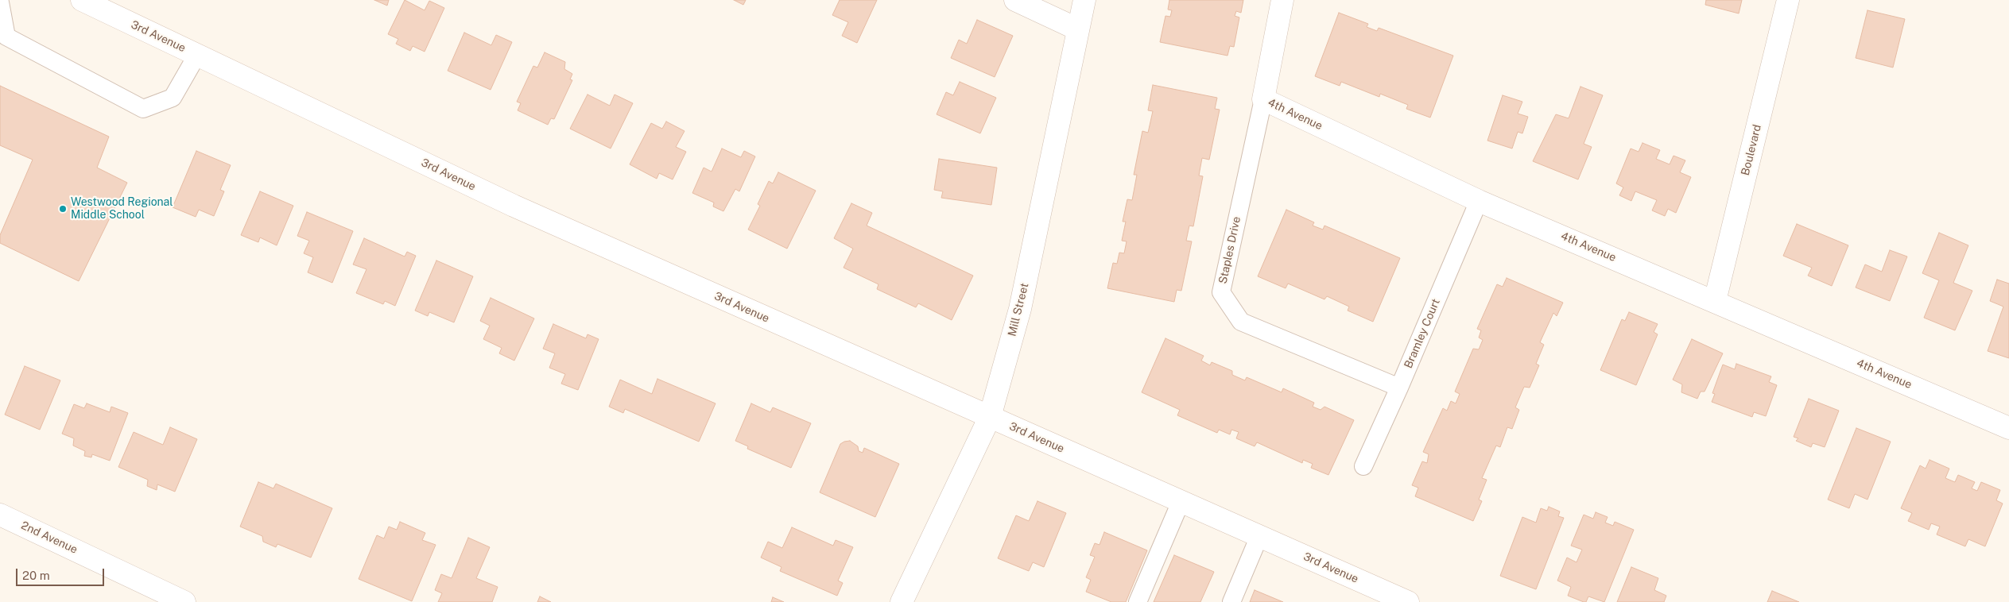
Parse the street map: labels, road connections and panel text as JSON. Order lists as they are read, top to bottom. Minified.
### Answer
{"streets":{"street":["3rd Avenue","4th Avenue","Boulevard","Mill Street","2nd Avenue"],"lane":["Staples Drive","Bramley Court"]},"crossings":[["3rd Avenue","Mill Street"],["4th Avenue","Boulevard"],["4th Avenue","Staples Drive"],["4th Avenue","Bramley Court"],["Staples Drive","Bramley Court"]],"places":["Westwood Regional Middle School"],"scale_bar":"20 m"}
